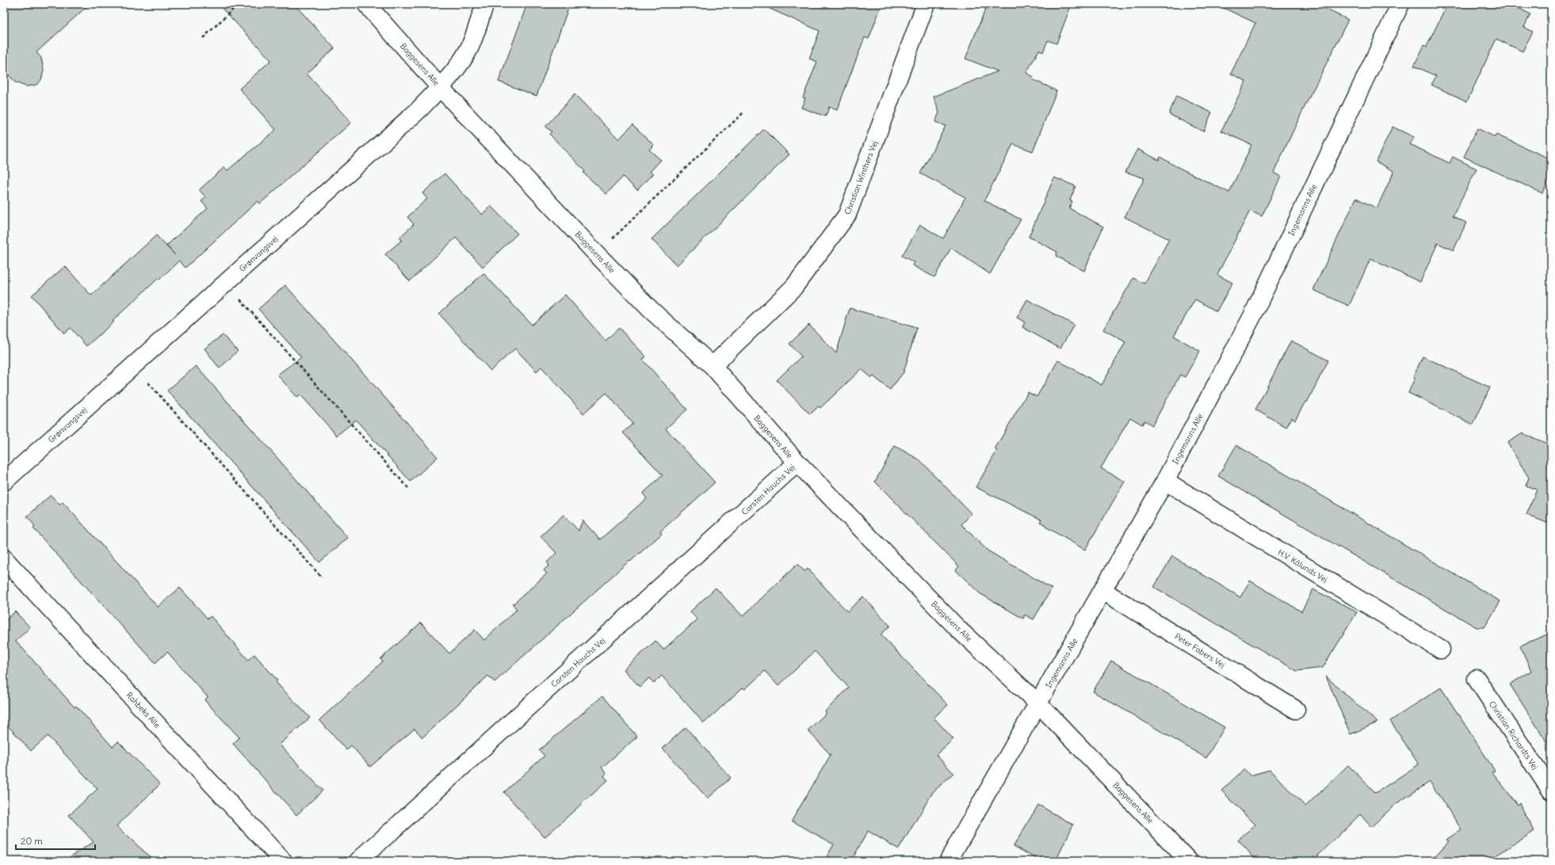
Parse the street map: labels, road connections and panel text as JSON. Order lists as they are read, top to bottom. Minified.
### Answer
{"streets":{"street":["Baggesens Alle","Christian Winthers Vej","Ingemanns Alle","Grønvangsvej","Carsten Hauchs Vej","H.V. Kålunds Vej","Peter Fabers Vej","Rahbeks Alle","Christian Richardts Vej"]},"crossings":[["Baggesens Alle","Christian Winthers Vej"],["Baggesens Alle","Ingemanns Alle"],["Baggesens Alle","Grønvangsvej"],["Baggesens Alle","Carsten Hauchs Vej"],["Ingemanns Alle","H.V. Kålunds Vej"],["Ingemanns Alle","Peter Fabers Vej"]],"scale_bar":"20 m"}
